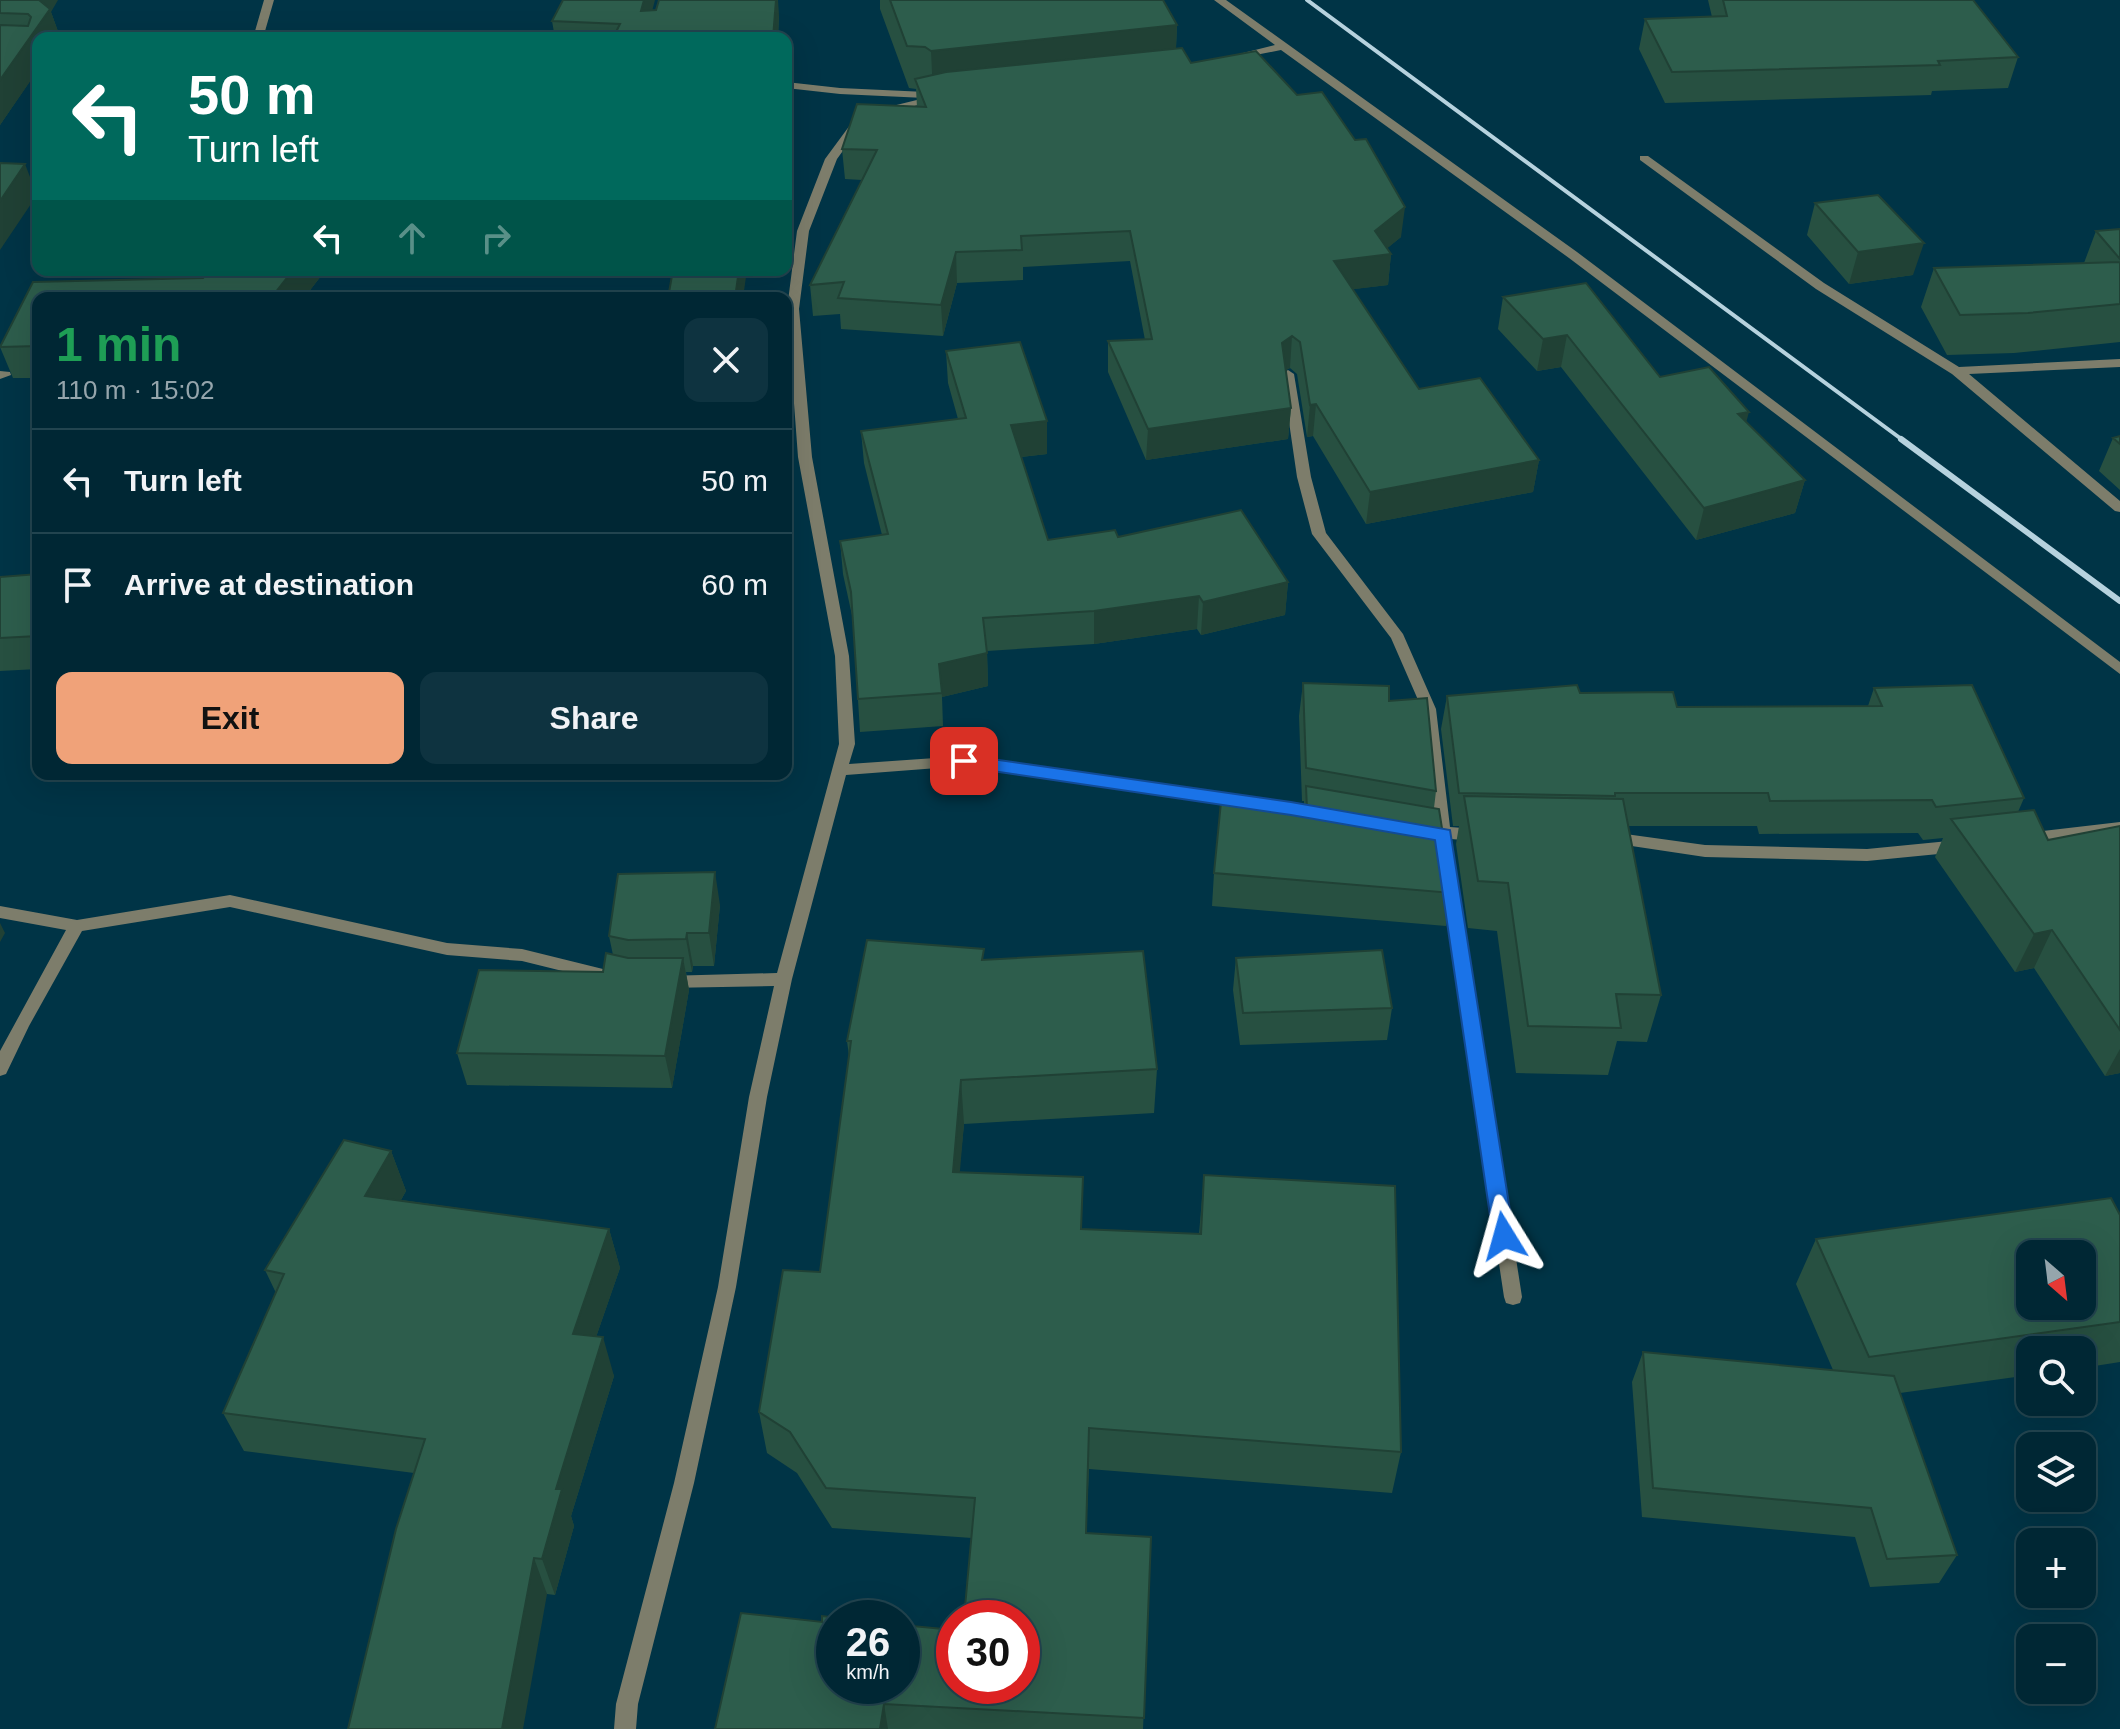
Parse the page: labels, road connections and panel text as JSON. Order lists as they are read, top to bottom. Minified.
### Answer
{"north":"bottom right","page":{"turn":["50 m","Turn left"],"heading":["1 min","110 m · 15:02"],"list":[{"name":"Turn left","value":"50 m"},{"name":"Arrive at destination","value":"60 m"}],"buttons":["Exit","Share"],"map_buttons":["+","−"],"speed":"26 km/h","limit":"30"}}
